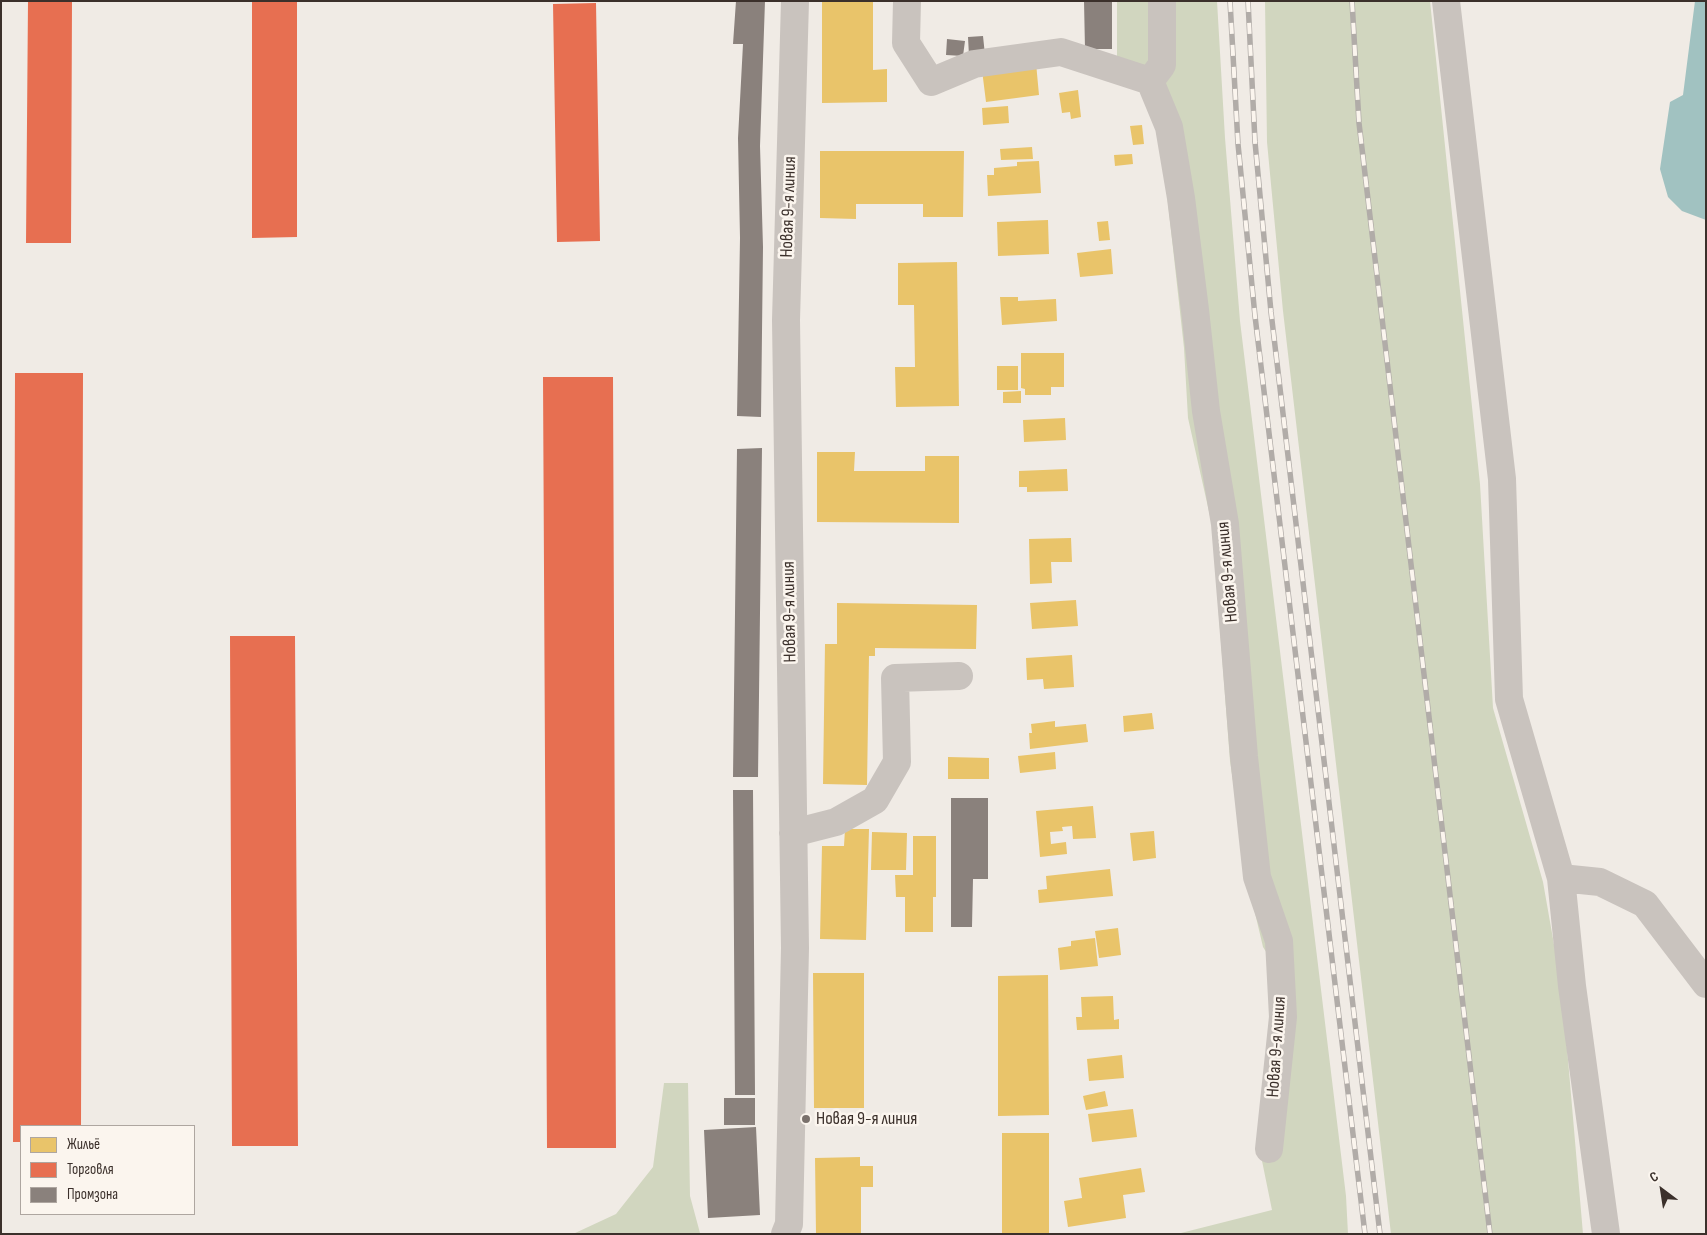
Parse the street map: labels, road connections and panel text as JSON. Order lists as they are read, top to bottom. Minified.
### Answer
{"streets":{"street":["Новая 9-я линия"]},"places":["Новая 9-я линия"],"legend":["Жильё","Торговля","Промзона"],"north":"top left"}
